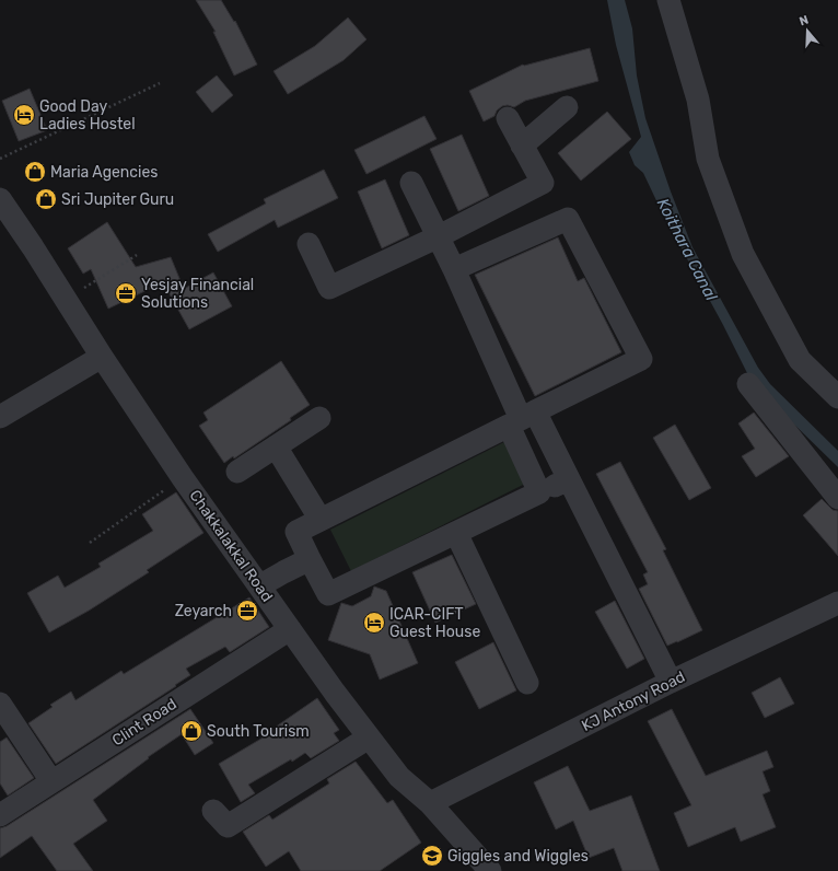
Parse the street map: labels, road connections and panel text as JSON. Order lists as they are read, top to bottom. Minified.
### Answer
{"streets":{"street":["Chakkalakkal Road","KJ Antony Road","Clint Road"]},"crossings":[["Chakkalakkal Road","KJ Antony Road"],["Chakkalakkal Road","Clint Road"]],"water":["Koithara Canal"],"places":{"hotel":["Good Day Ladies Hostel","ICAR-CIFT Guest House"],"shop":["Maria Agencies","Sri Jupiter Guru","South Tourism"],"office":["Yesjay Financial Solutions","Zeyarch"],"school or university":["Giggles and Wiggles"]},"north":"top"}
